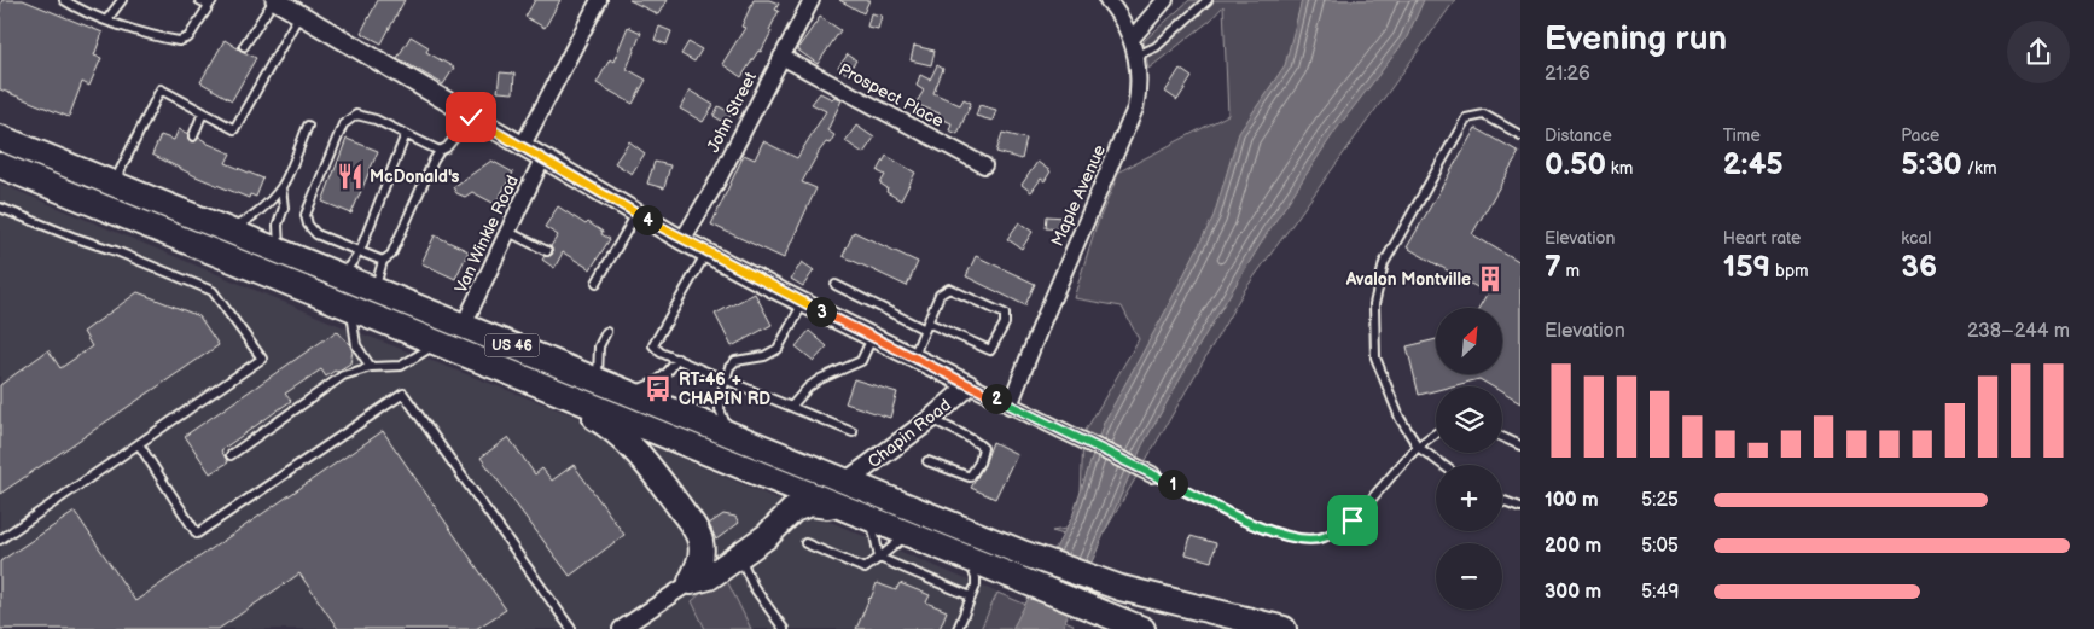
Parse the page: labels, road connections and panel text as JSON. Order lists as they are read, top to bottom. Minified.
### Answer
{"streets":{"highway":["US 46"],"street":["Prospect Place","John Street","Maple Avenue","Van Winkle Road","Chapin Road"]},"crossings":[["Prospect Place","John Street"],["Van Winkle Road","US 46"],["US 46","Chapin Road"]],"places":{"restaurant":["McDonald's"],"building":["Avalon Montville"],"bus stop":["RT-46 + CHAPIN RD"]},"north":"top right","page":{"heading":["Evening run","21:26"],"stats":[["Distance","0.50 km"],["Time","2:45"],["Pace","5:30 /km"],["Elevation","7 m"],["Heart rate","159 bpm"],["kcal","36"]],"pins":["4","3","2","1"],"map_buttons":["+","−"],"chart":["Elevation","238–244 m"],"list":[{"name":"100 m","note":"5:25"},{"name":"200 m","note":"5:05"},{"name":"300 m","note":"5:49"}]}}
